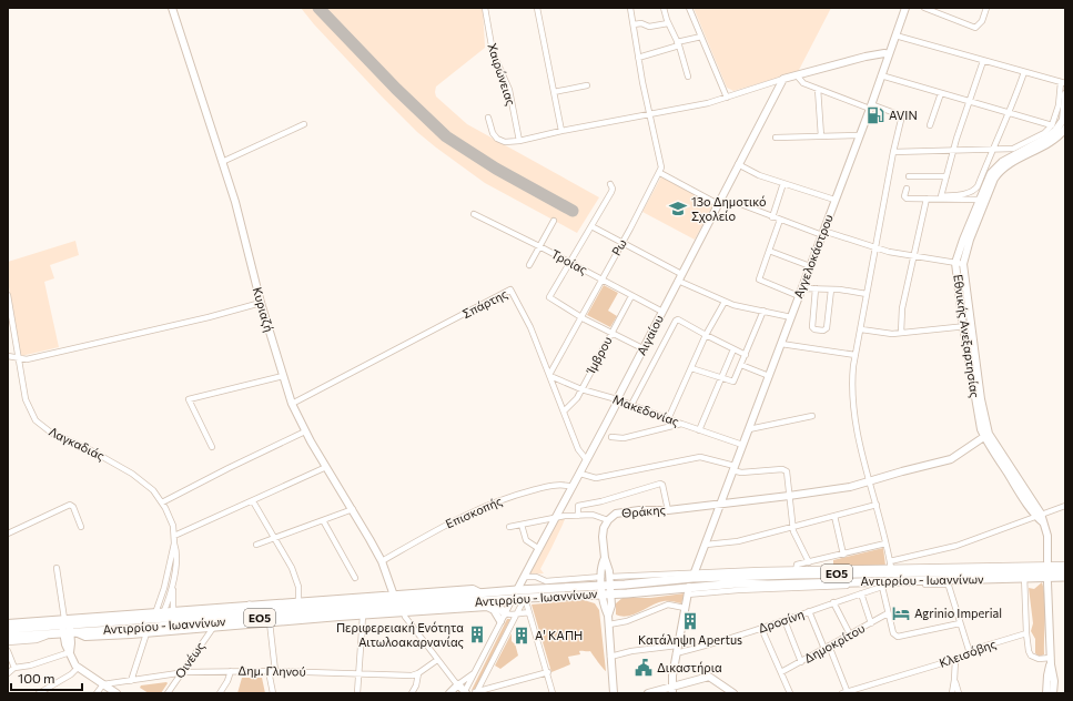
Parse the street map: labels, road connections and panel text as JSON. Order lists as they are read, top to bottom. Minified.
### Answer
{"streets":{"main road":["ΕΟ5","Αντιρρίου - Ιωαννίνων"],"street":["Χαιρώνειας","Ρω","Αγγελοκάστρου","Τροίας","Σπάρτης","Κυριαζή","Αιγαίου","Εθνικής Ανεξαρτησίας","Ίμβρου","Μακεδονίας","Λαγκαδιάς","Θράκης","Επισκοπής","Δροσίνη","Δημοκρίτου","Κλεισόβης","Οινέως","Δημ. Γληνού"]},"crossings":[["Ρω","Τροίας"],["Ρω","Σπάρτης"],["Ρω","Μακεδονίας"],["Αγγελοκάστρου","Μακεδονίας"],["Αγγελοκάστρου","Θράκης"],["Αγγελοκάστρου","Αντιρρίου - Ιωαννίνων"],["Τροίας","Αιγαίου"],["Τροίας","Ίμβρου"],["Σπάρτης","Κυριαζή"],["Σπάρτης","Αιγαίου"],["Σπάρτης","Ίμβρου"],["Σπάρτης","Μακεδονίας"],["Κυριαζή","Επισκοπής"],["Αιγαίου","Μακεδονίας"],["Αιγαίου","Επισκοπής"],["Αιγαίου","Αντιρρίου - Ιωαννίνων"],["Εθνικής Ανεξαρτησίας","Θράκης"],["Ίμβρου","Μακεδονίας"],["Οινέως","Δημ. Γληνού"]],"places":{"fuel station":["AVIN"],"school or university":["13ο Δημοτικό Σχολείο"],"hotel":["Agrinio Imperial"],"building":["Κατάληψη Apertus","Περιφερειακή Ενότητα Αιτωλοακαρνανίας","Α' ΚΑΠΗ"],"public building":["Δικαστήρια"]},"scale_bar":"100 m"}
